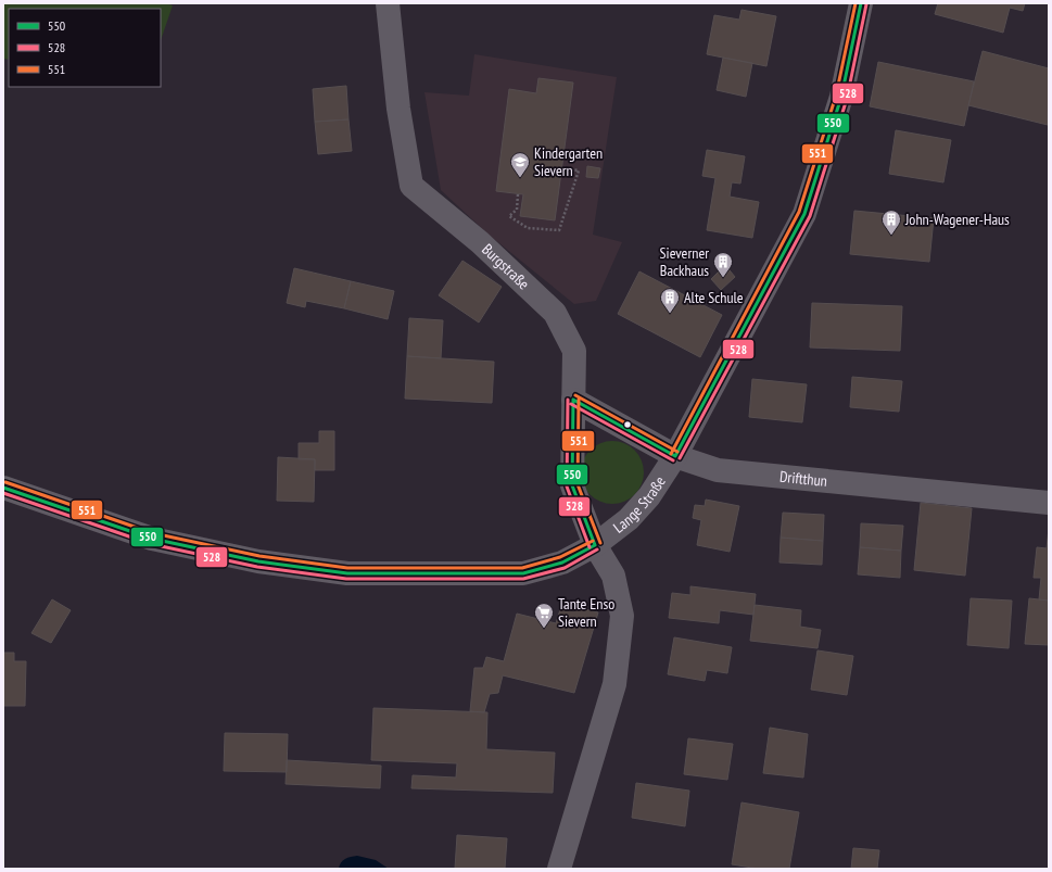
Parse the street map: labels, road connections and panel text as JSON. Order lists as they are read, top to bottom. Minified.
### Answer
{"streets":{"street":["Burgstraße","Driftthun","Lange Straße"]},"crossings":[["Burgstraße","Driftthun"],["Burgstraße","Lange Straße"],["Driftthun","Lange Straße"]],"places":{"school or university":["Kindergarten Sievern"],"building":["John-Wagener-Haus","Sieverner Backhaus","Alte Schule"],"supermarket":["Tante Enso Sievern"]},"lines":["transit line 550","transit line 551","transit line 528"],"legend":["550","528","551"]}
